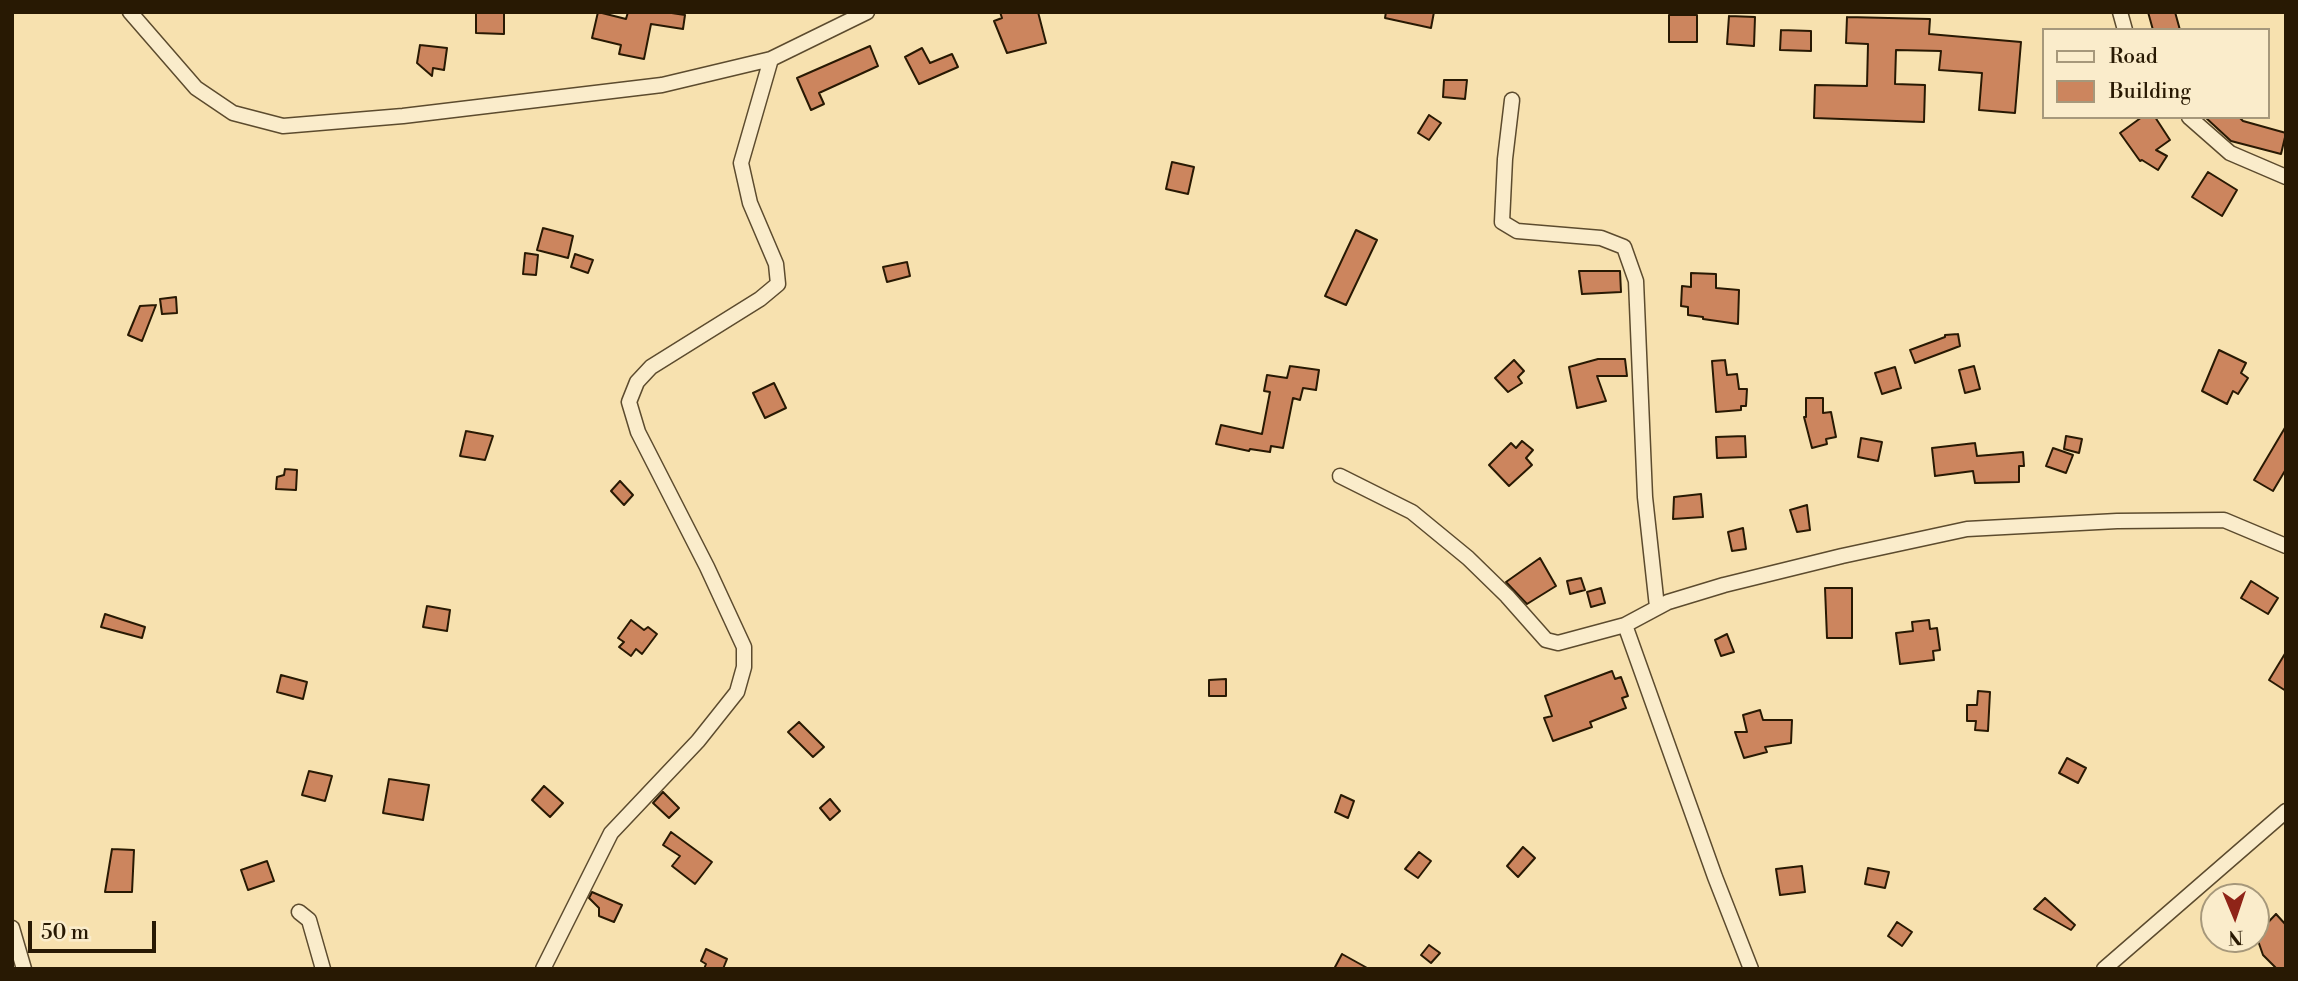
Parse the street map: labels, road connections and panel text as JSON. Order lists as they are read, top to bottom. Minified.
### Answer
{"legend":["Road","Building"],"scale_bar":"50 m","north":"bottom"}
